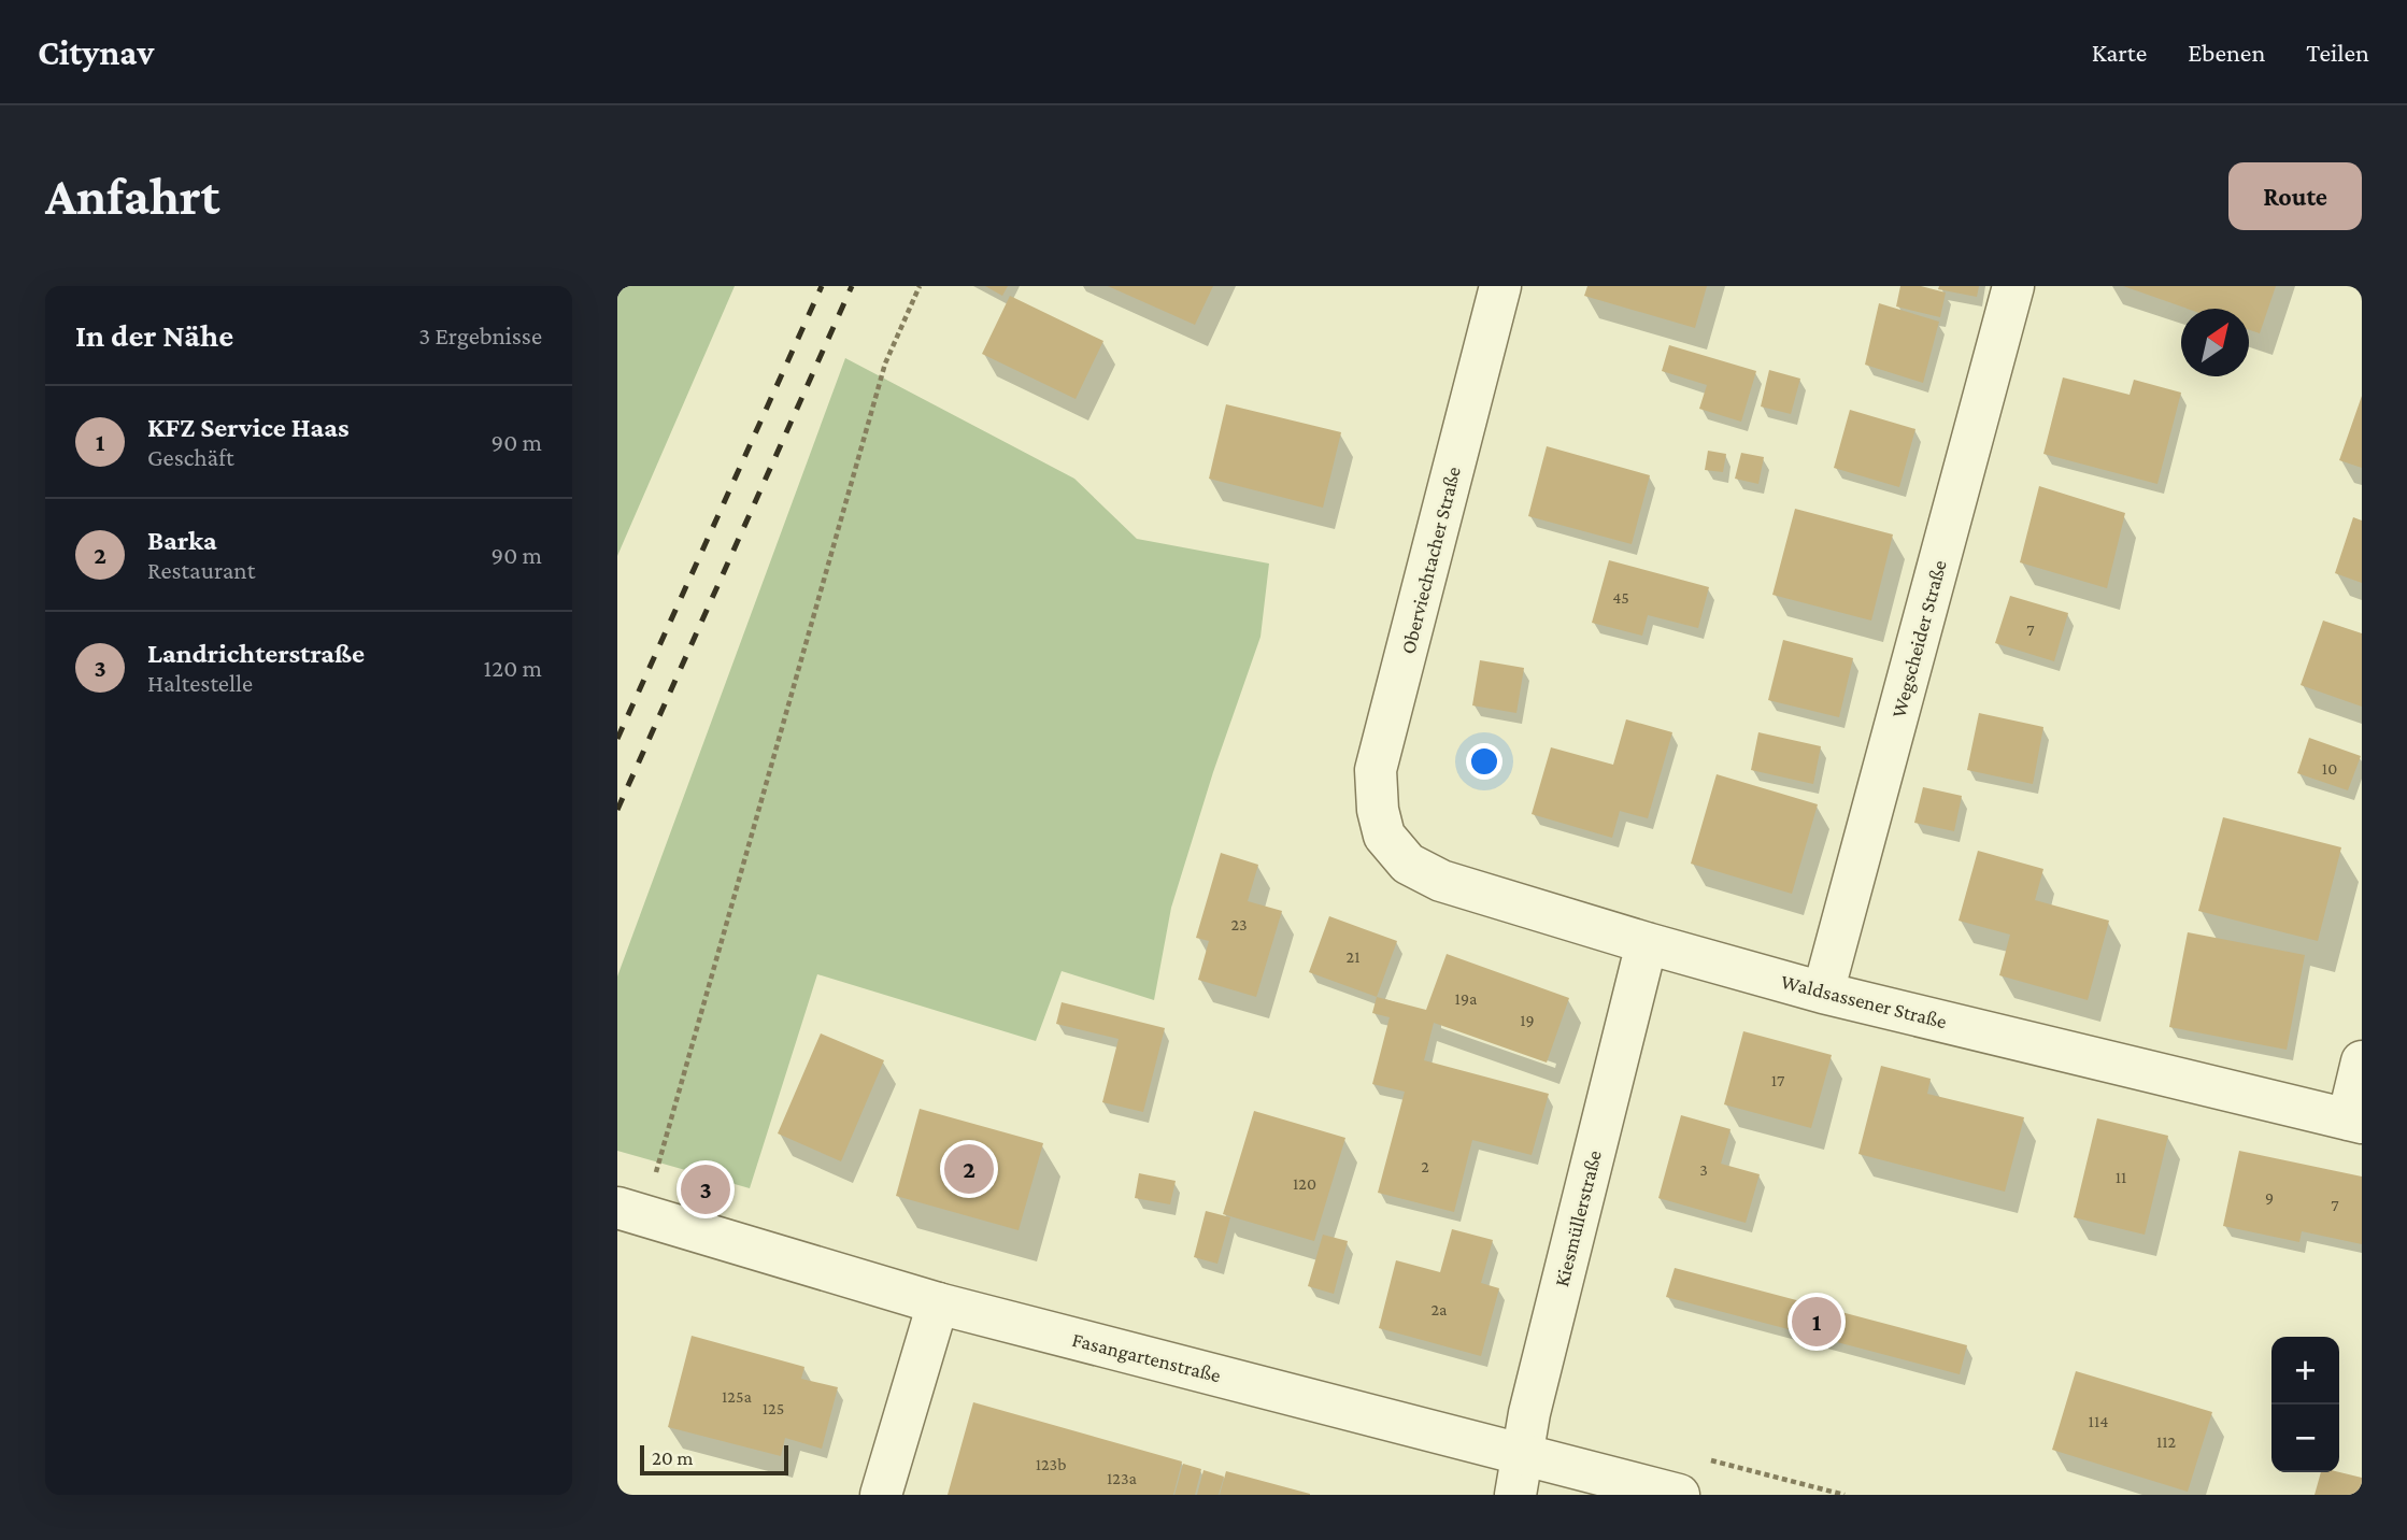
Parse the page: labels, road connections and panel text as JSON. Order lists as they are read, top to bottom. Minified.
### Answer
{"streets":{"street":["Oberviechtacher Straße","Wegscheider Straße","Waldsassener Straße","Kiesmüllerstraße","Fasangartenstraße"]},"crossings":[["Oberviechtacher Straße","Waldsassener Straße"],["Wegscheider Straße","Waldsassener Straße"],["Waldsassener Straße","Kiesmüllerstraße"],["Kiesmüllerstraße","Fasangartenstraße"]],"house_numbers":["45","7","10","23","21","19a","19","17","2","3","11","120","9","7","2a","125a","125","114","112","123b","123a"],"scale_bar":"20 m","north":"top right","page":{"header":"Citynav","nav":["Karte","Ebenen","Teilen"],"buttons":"Route","title":"Anfahrt","heading":["In der Nähe","3 Ergebnisse"],"list":[{"mark":"1","name":"KFZ Service Haas","note":"Geschäft","value":"90 m"},{"mark":"2","name":"Barka","note":"Restaurant","value":"90 m"},{"mark":"3","name":"Landrichterstraße","note":"Haltestelle","value":"120 m"}],"pins":["2","3","1"],"map_buttons":["+","−"],"scale":"20 m"}}
